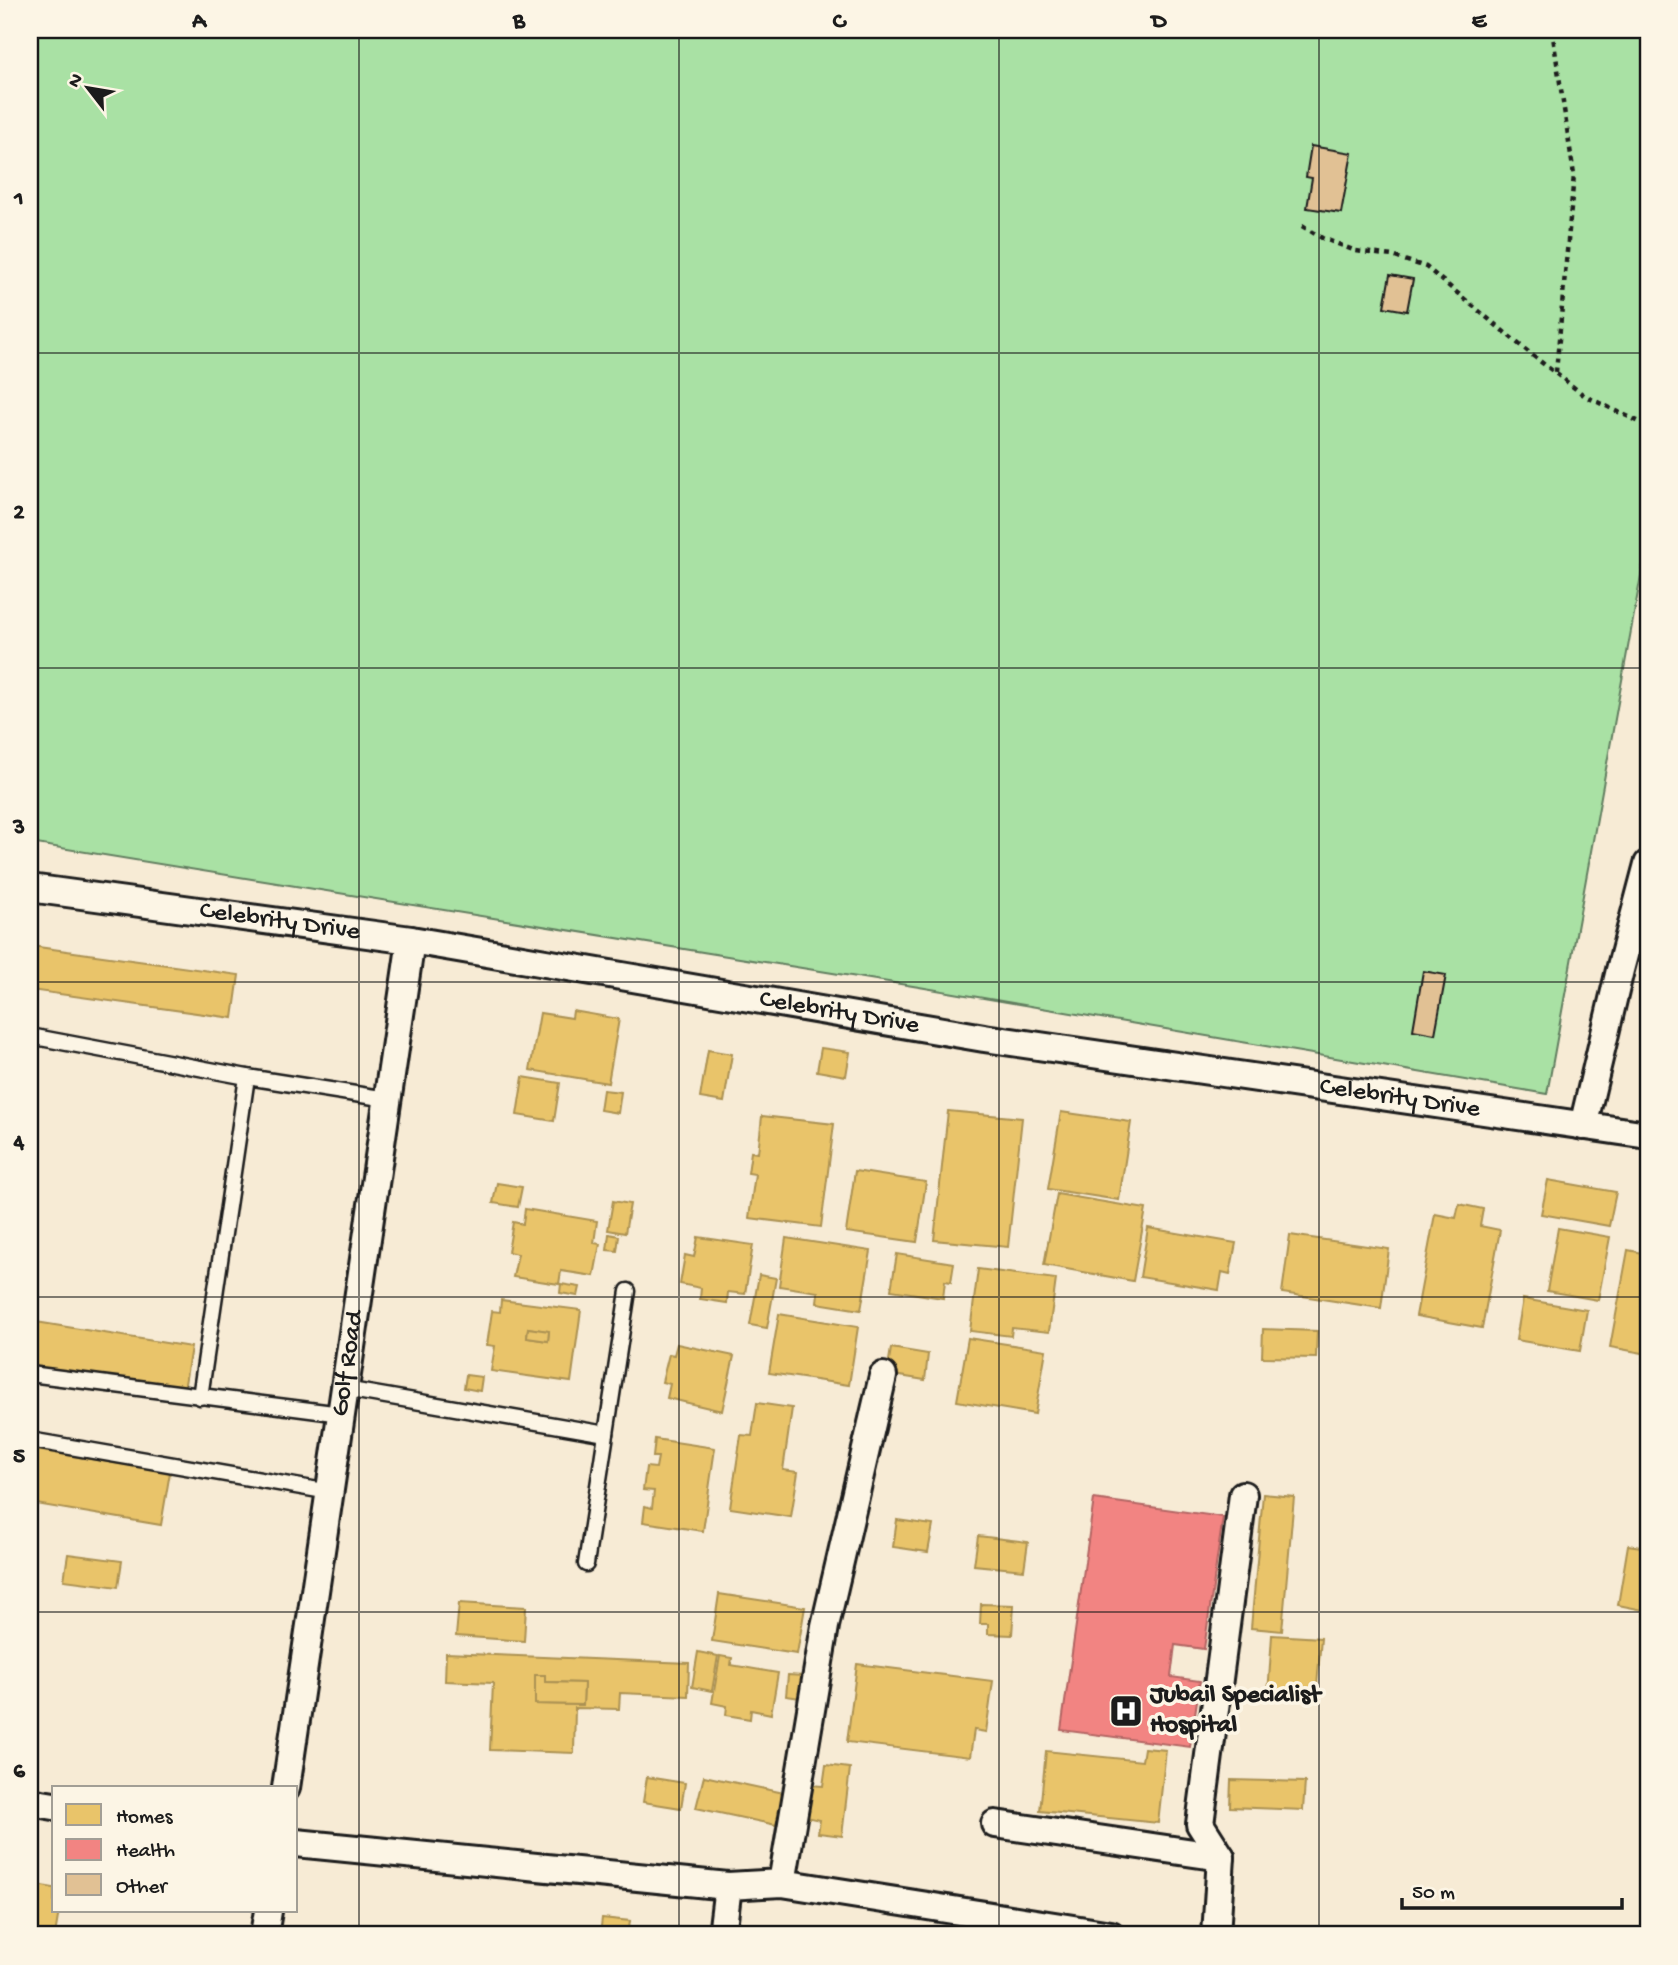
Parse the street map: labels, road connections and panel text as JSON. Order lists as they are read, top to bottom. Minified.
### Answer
{"streets":{"street":["Celebrity Drive","Golf Road"]},"crossings":[["Celebrity Drive","Golf Road"]],"places":{"hospital":["Jubail Specialist Hospital"]},"legend":["Homes","Health","Other"],"scale_bar":"50 m","north":"top left","grid":{"columns":["A","B","C","D","E"],"rows":["1","2","3","4","5","6"]}}
